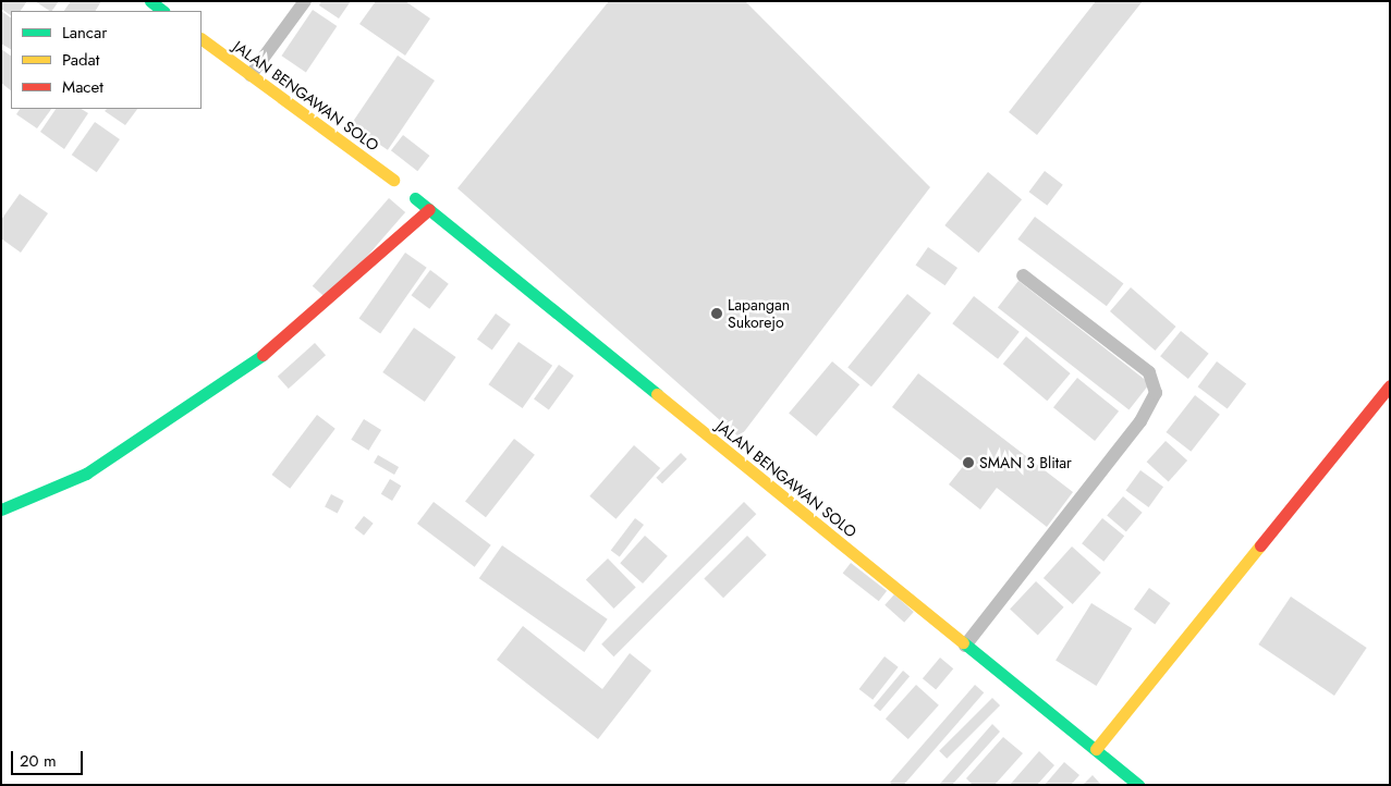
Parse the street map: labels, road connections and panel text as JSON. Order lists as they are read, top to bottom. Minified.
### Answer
{"streets":{"main road":["JALAN BENGAWAN SOLO"]},"places":["Lapangan Sukorejo","SMAN 3 Blitar"],"legend":["Lancar","Padat","Macet"],"scale_bar":"20 m"}
